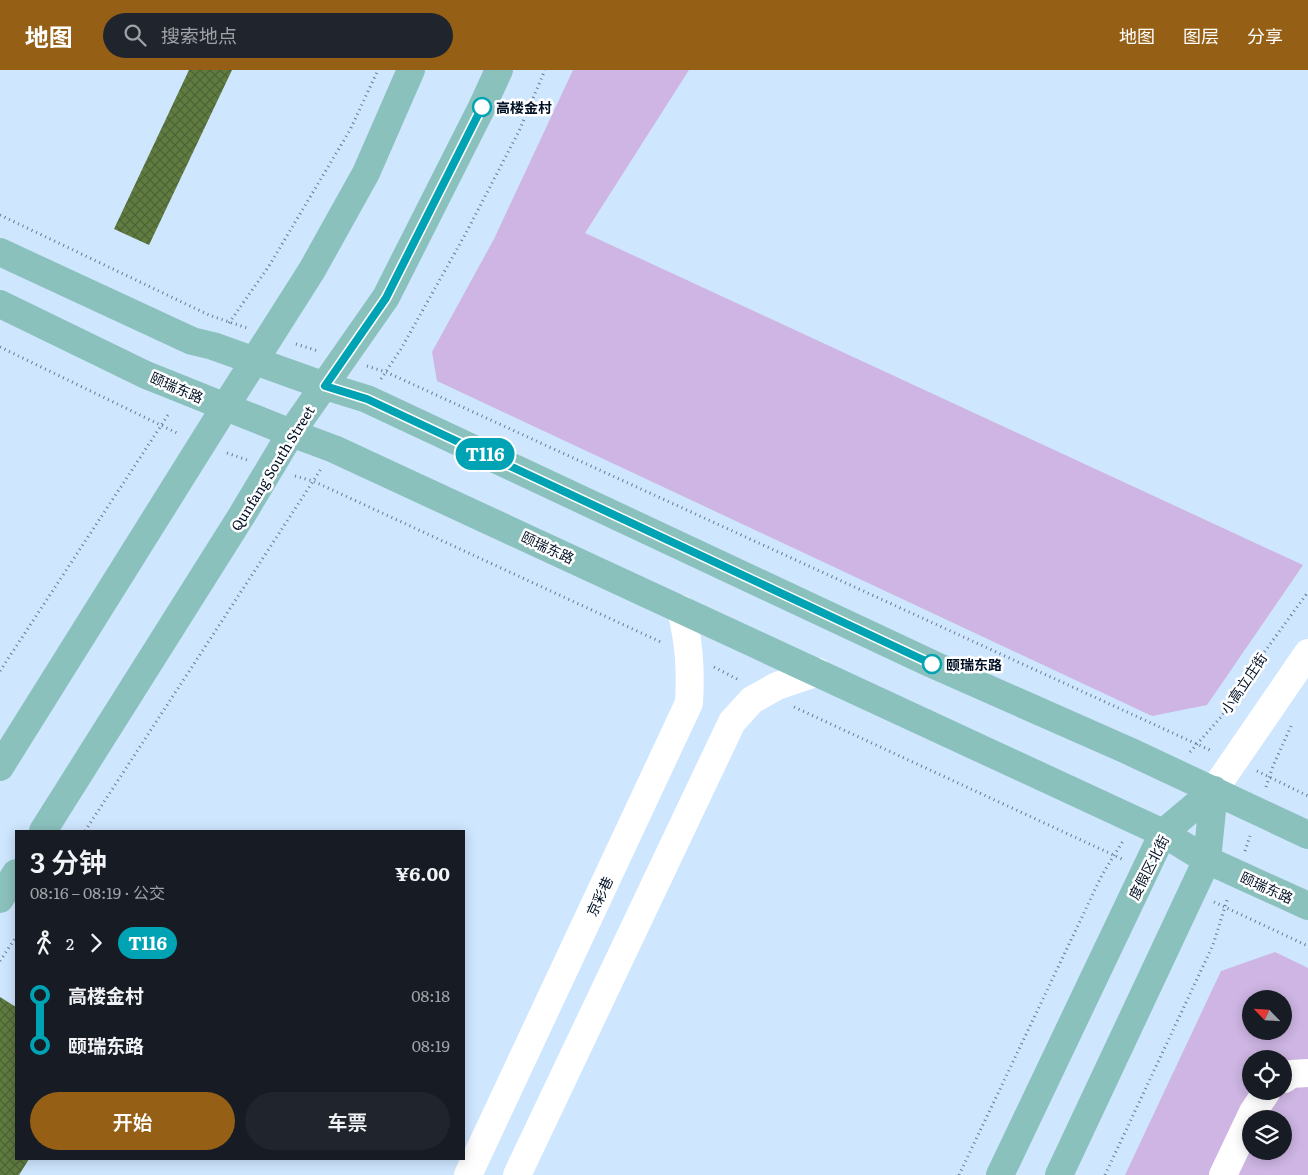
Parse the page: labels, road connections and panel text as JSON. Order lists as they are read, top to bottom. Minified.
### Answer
{"streets":{"main road":["颐瑞东路","Qunfang South Street","度假区北街"],"street":["京彩巷"],"path":["小高立庄街"]},"crossings":[["颐瑞东路","Qunfang South Street"],["颐瑞东路","度假区北街"],["颐瑞东路","京彩巷"]],"places":["高楼金村","颐瑞东路"],"lines":["bus line T116"],"north":"top left","page":{"header":"地图","search":"搜索地点","nav":["地图","图层","分享"],"on_map":"T116","heading":["3 分钟","08:16 – 08:19 · 公交","¥6.00"],"legs":["2","T116"],"list":[{"name":"高楼金村","value":"08:18"},{"name":"颐瑞东路","value":"08:19"}],"buttons":["开始","车票"]}}
